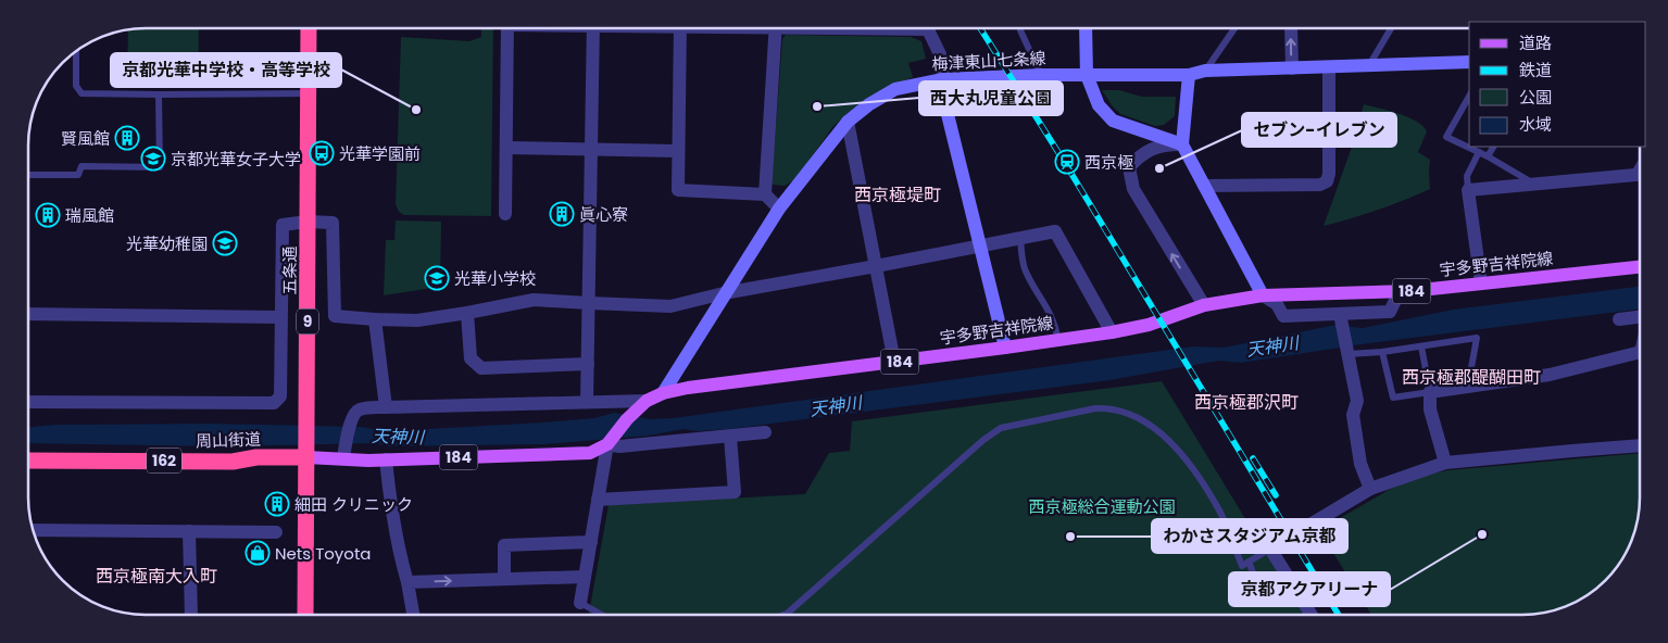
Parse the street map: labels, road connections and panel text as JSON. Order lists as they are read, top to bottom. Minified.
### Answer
{"streets":{"highway":["五条通","9","周山街道","162"],"main road":["梅津東山七条線","宇多野吉祥院線","184"]},"crossings":[["梅津東山七条線","宇多野吉祥院線"],["宇多野吉祥院線","184"],["五条通","184"],["五条通","周山街道"],["184","周山街道"]],"districts":["西京極堤町","西京極郡醍醐田町","西京極郡沢町","西京極南大入町"],"water":["天神川"],"parks":["西京極総合運動公園"],"places":{"other":["西大丸児童公園","京都光華中学校・高等学校","セブン-イレブン","京都アクアリーナ","わかさスタジアム京都"],"building":["賢風館","眞心寮","瑞風館","細田 クリニック"],"bus stop":["光華学園前"],"school or university":["京都光華女子大学","光華幼稚園","光華小学校"],"station":["西京極"],"shop":["Nets Toyota"]},"legend":["道路","鉄道","公園","水域"]}
